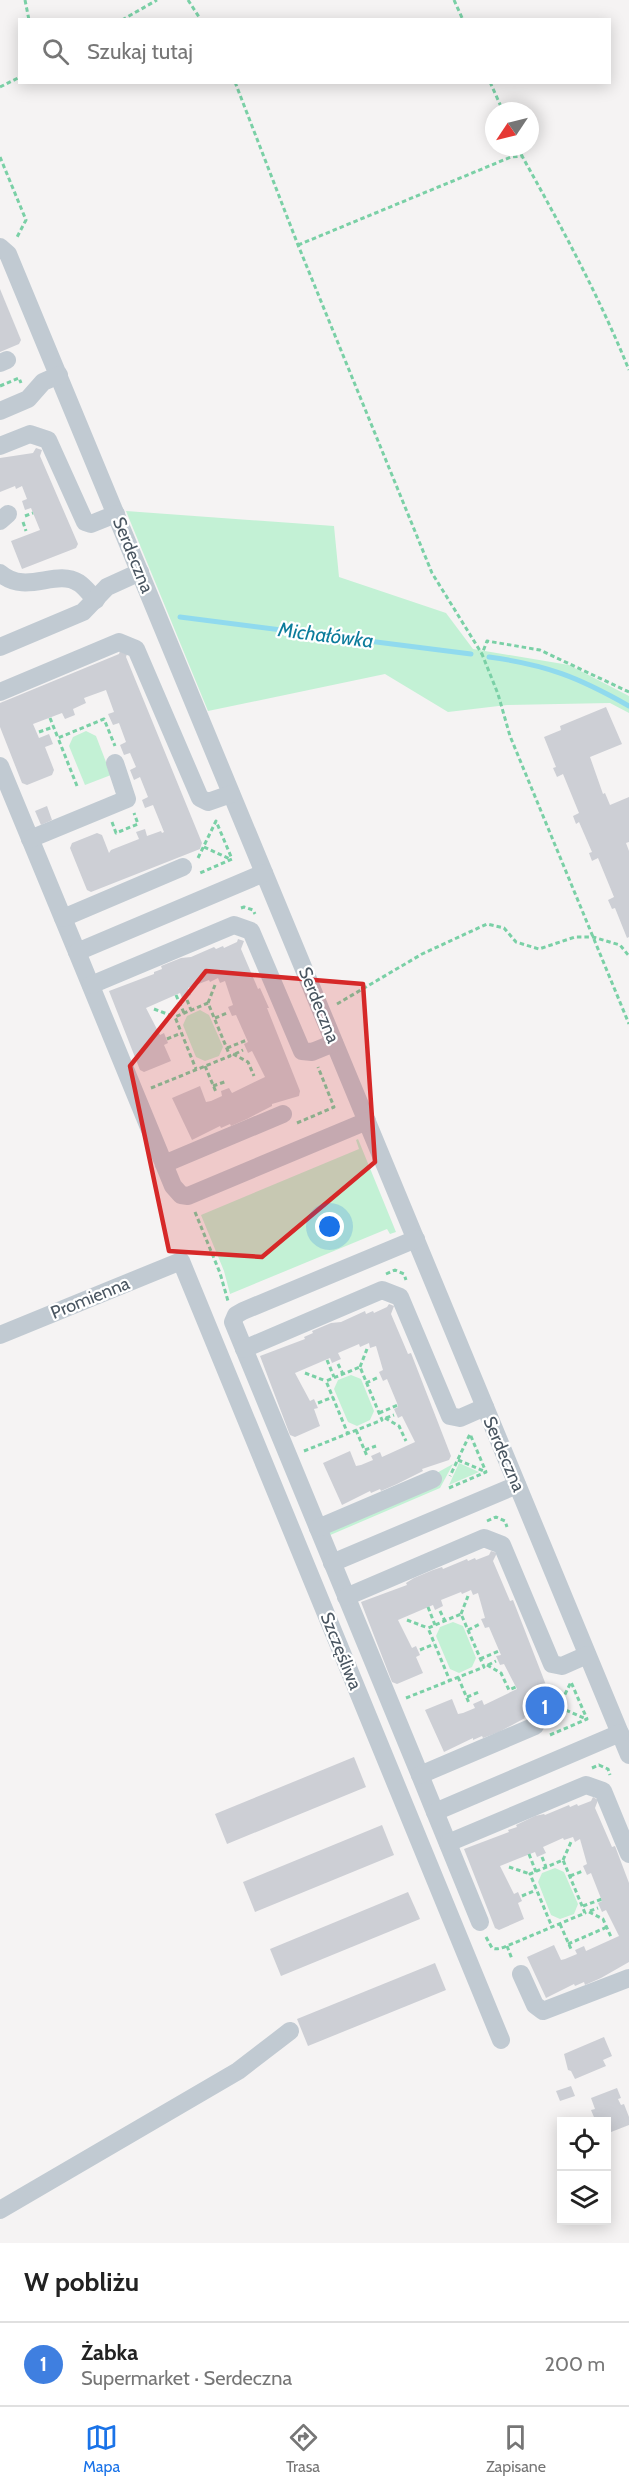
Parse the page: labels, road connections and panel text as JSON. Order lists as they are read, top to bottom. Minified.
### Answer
{"streets":{"street":["Serdeczna","Promienna","Szczęśliwa"]},"crossings":[["Promienna","Szczęśliwa"]],"water":["Michałówka"],"north":"bottom left","page":{"search":"Szukaj tutaj","pins":"1","heading":"W pobliżu","list":[{"mark":"1","name":"Żabka","note":"Supermarket · Serdeczna","value":"200 m"}],"nav":["Mapa","Trasa","Zapisane"]}}
